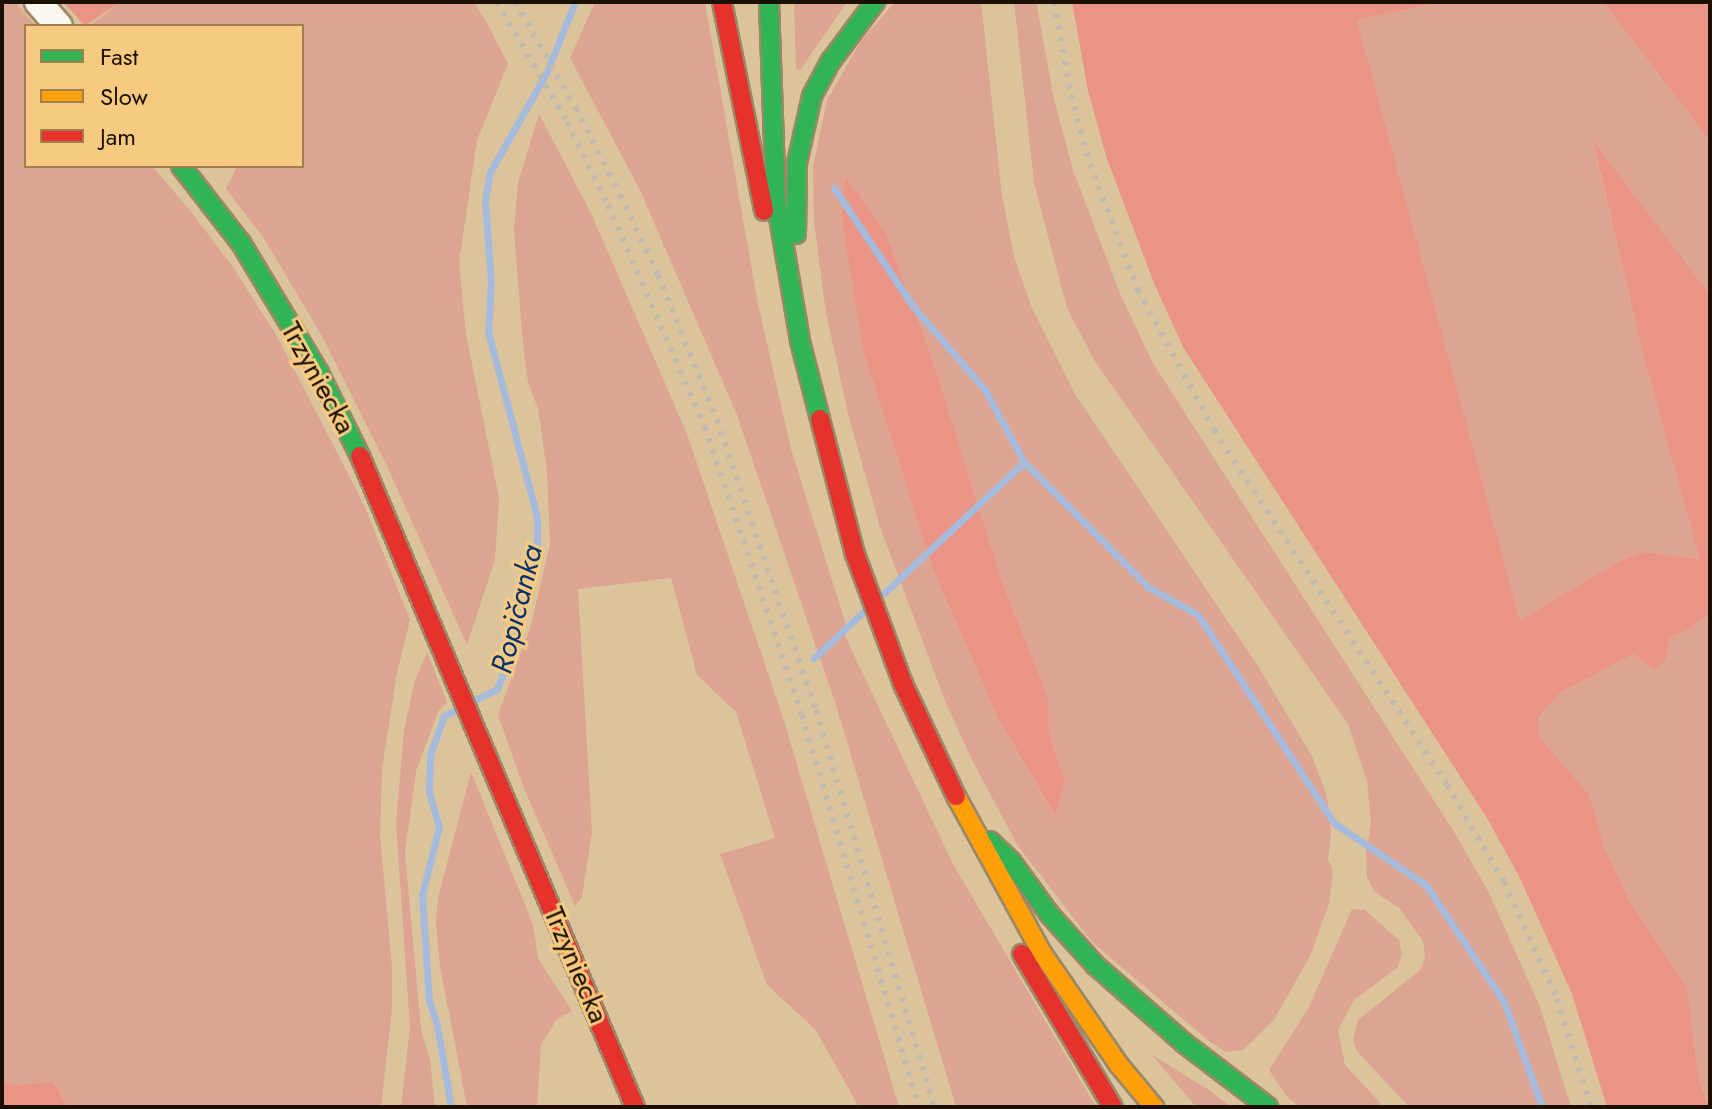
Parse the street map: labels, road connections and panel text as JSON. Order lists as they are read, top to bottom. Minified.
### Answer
{"streets":{"main road":["Trzyniecka"]},"water":["Ropičanka"],"legend":["Fast","Slow","Jam"]}
